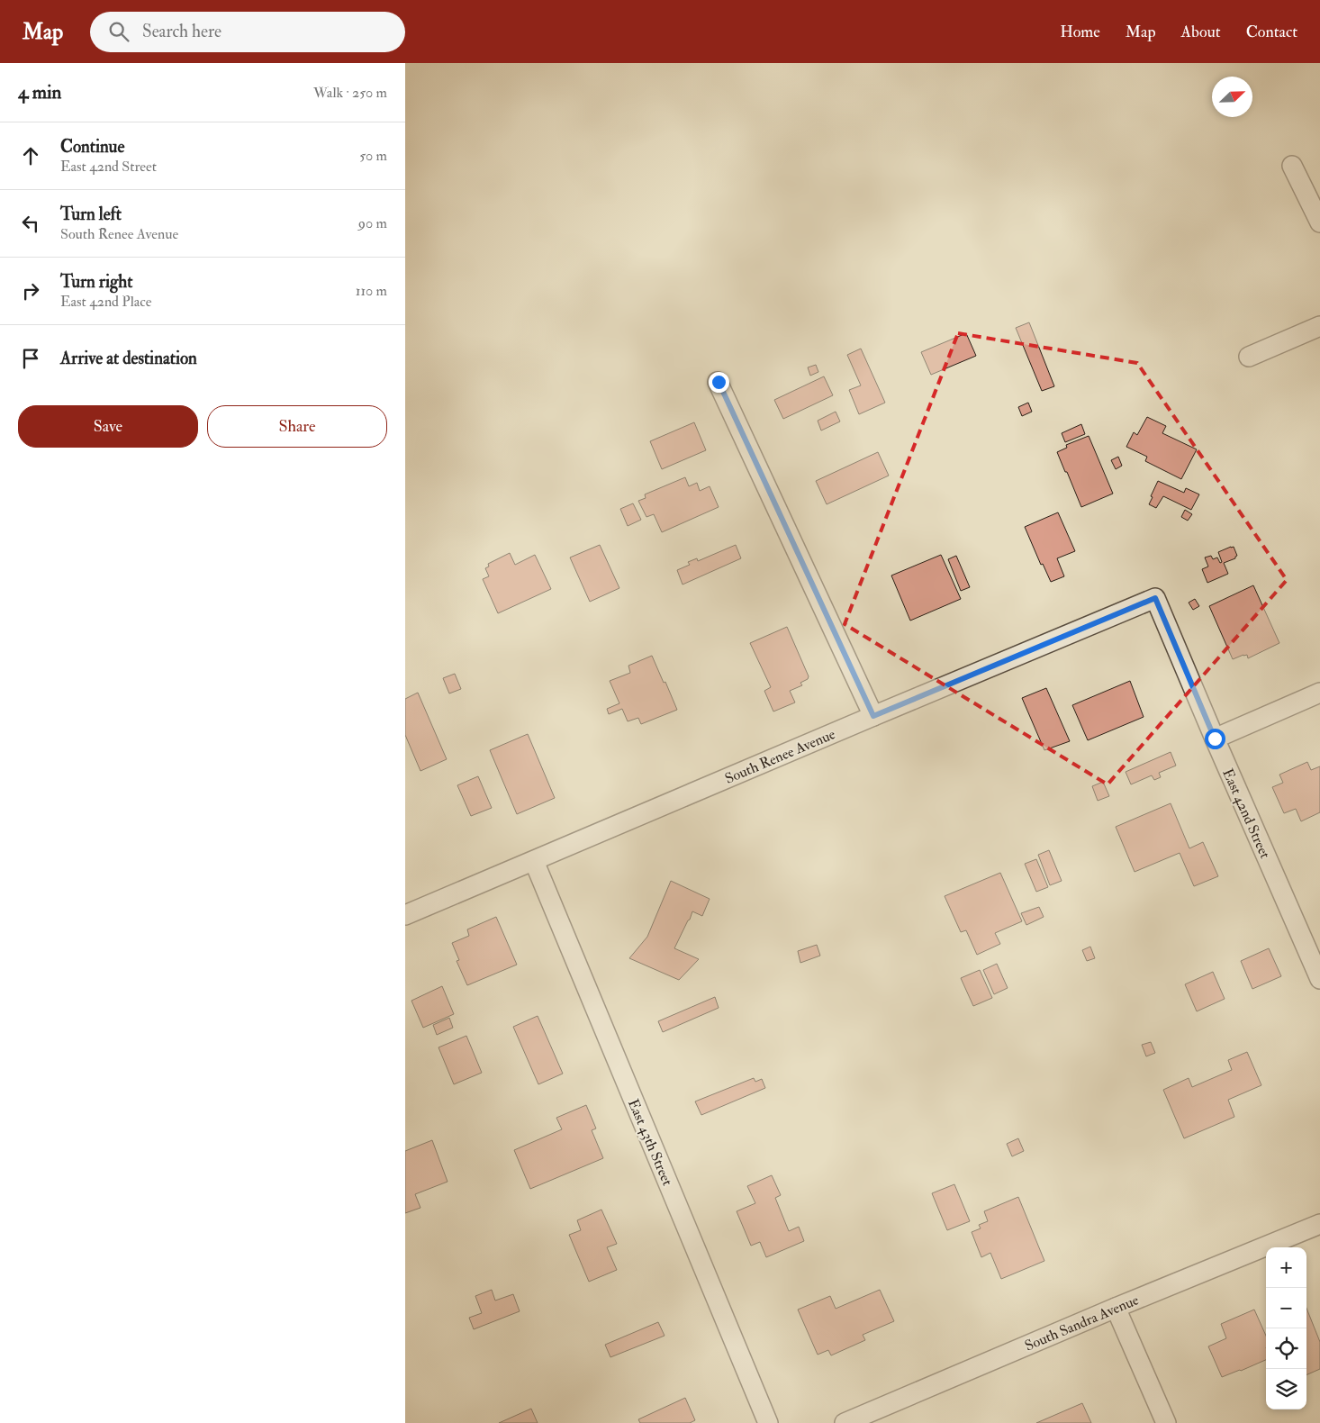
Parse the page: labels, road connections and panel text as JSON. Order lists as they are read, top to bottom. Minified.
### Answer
{"streets":{"street":["South Renee Avenue","East 42nd Street","East 43th Street","South Sandra Avenue"]},"crossings":[["South Renee Avenue","East 42nd Street"],["South Renee Avenue","East 43th Street"]],"north":"top right","page":{"header":"Map","search":"Search here","nav":["Home","Map","About","Contact"],"heading":["4 min","Walk · 250 m"],"list":[["Continue","East 42nd Street","50 m"],["Turn left","South Renee Avenue","90 m"],["Turn right","East 42nd Place","110 m"],"Arrive at destination"],"buttons":["Save","Share"],"map_buttons":["+","−"]}}
